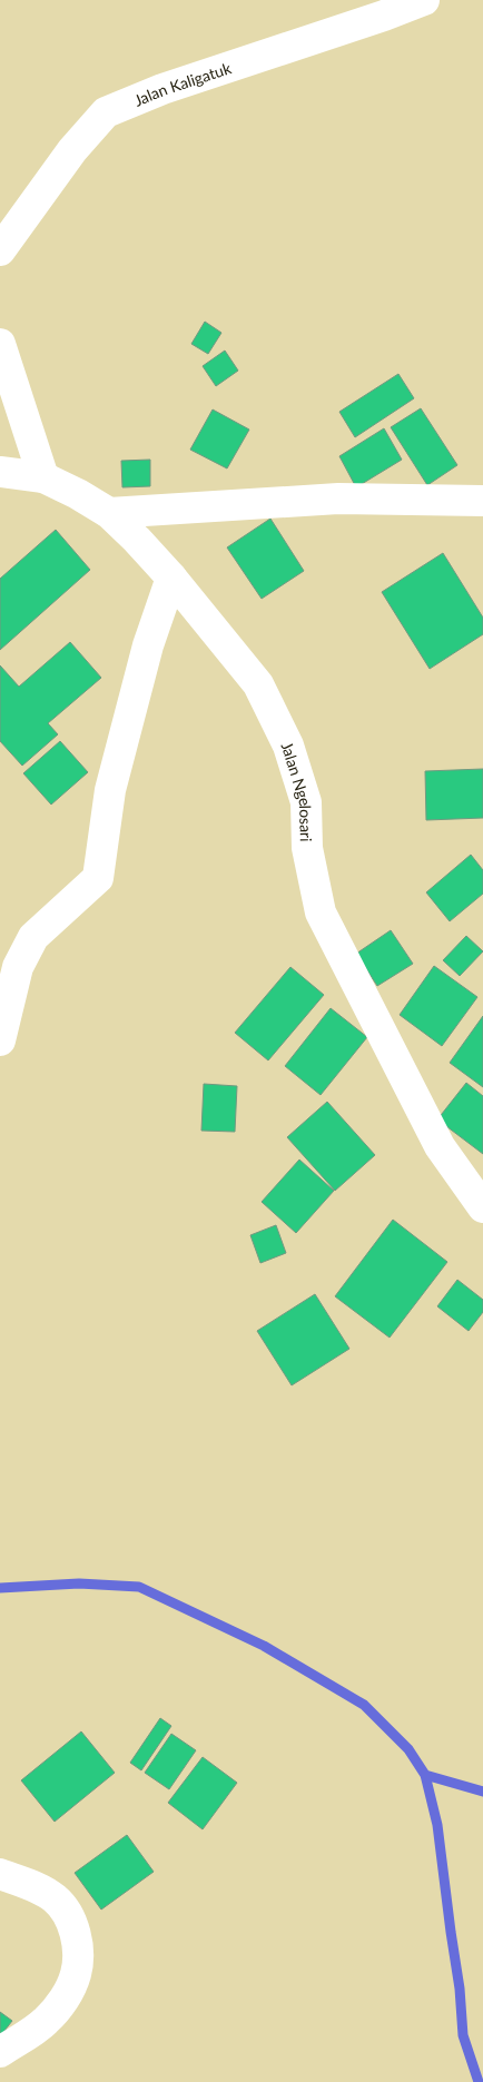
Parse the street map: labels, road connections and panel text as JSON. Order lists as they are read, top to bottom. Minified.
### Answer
{"streets":{"street":["Jalan Kaligatuk","Jalan Ngelosari"]}}
